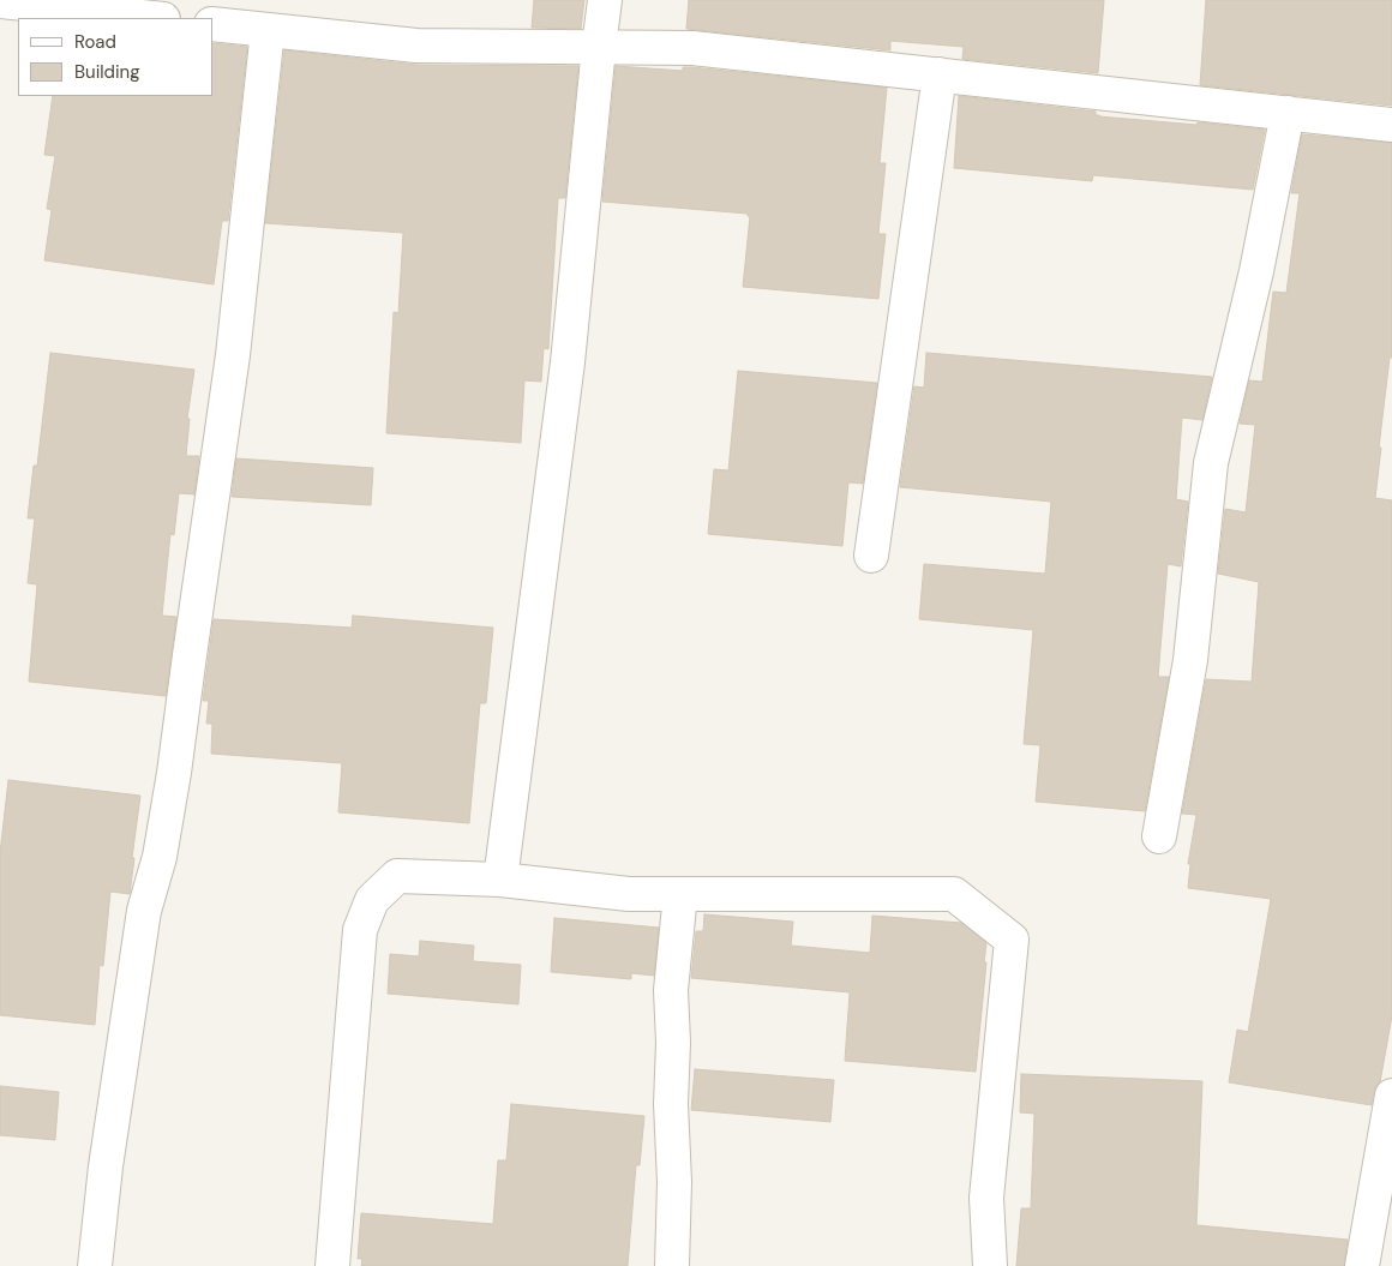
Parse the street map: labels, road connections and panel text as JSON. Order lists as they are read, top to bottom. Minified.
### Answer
{"legend":["Road","Building"]}
